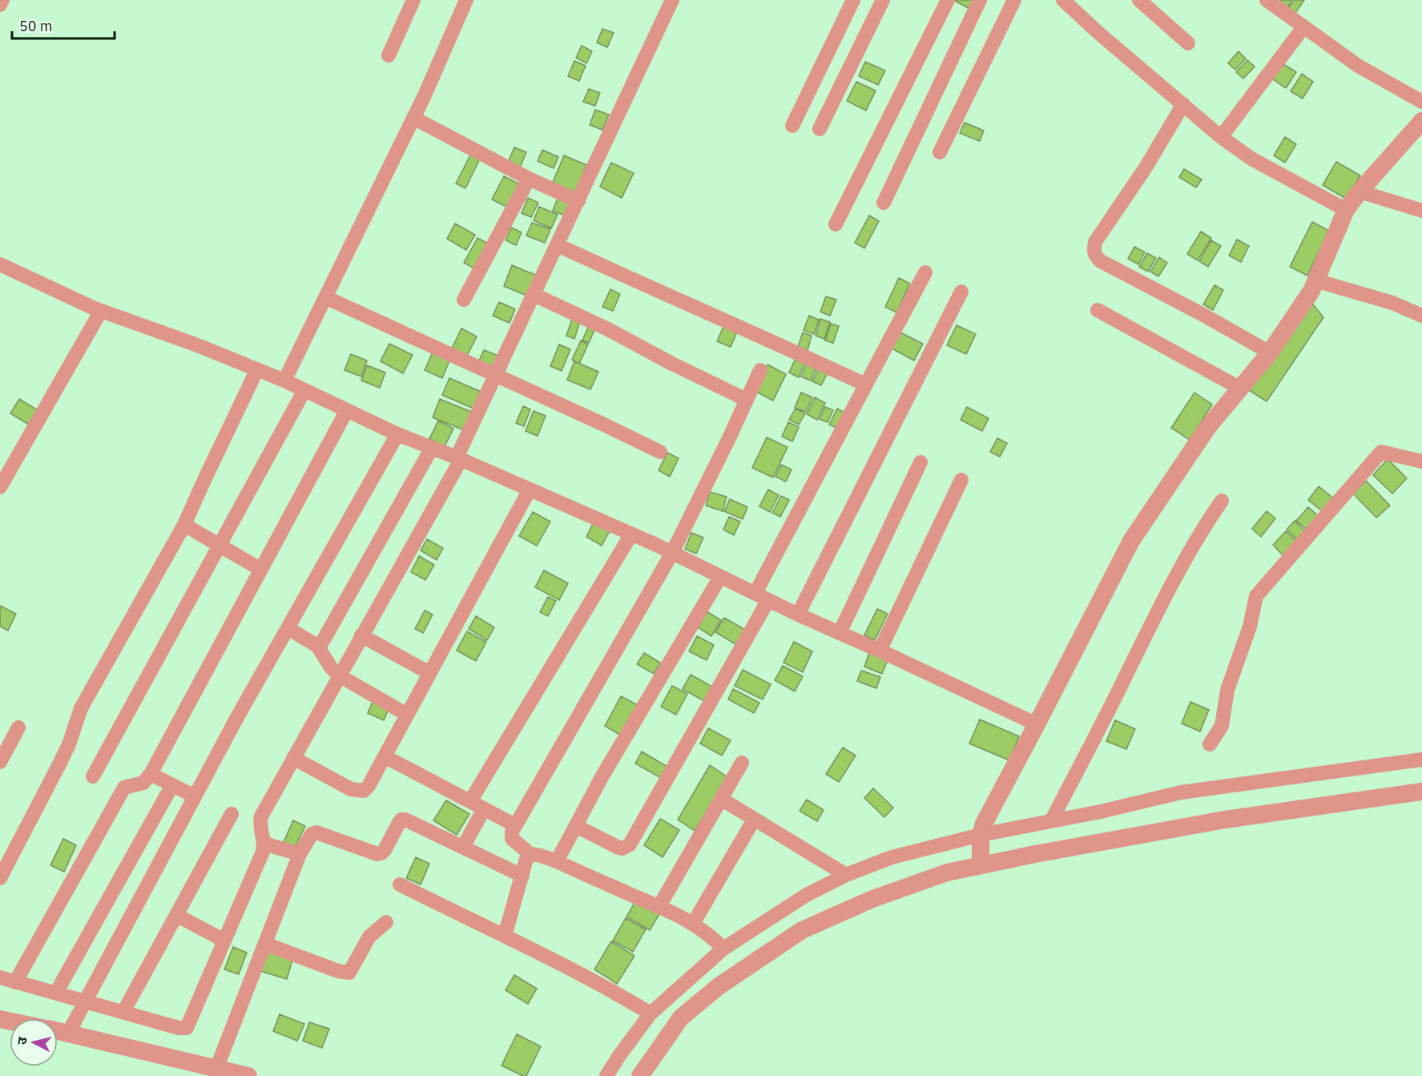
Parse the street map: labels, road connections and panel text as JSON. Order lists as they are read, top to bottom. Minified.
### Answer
{"scale_bar":"50 m","north":"left"}
